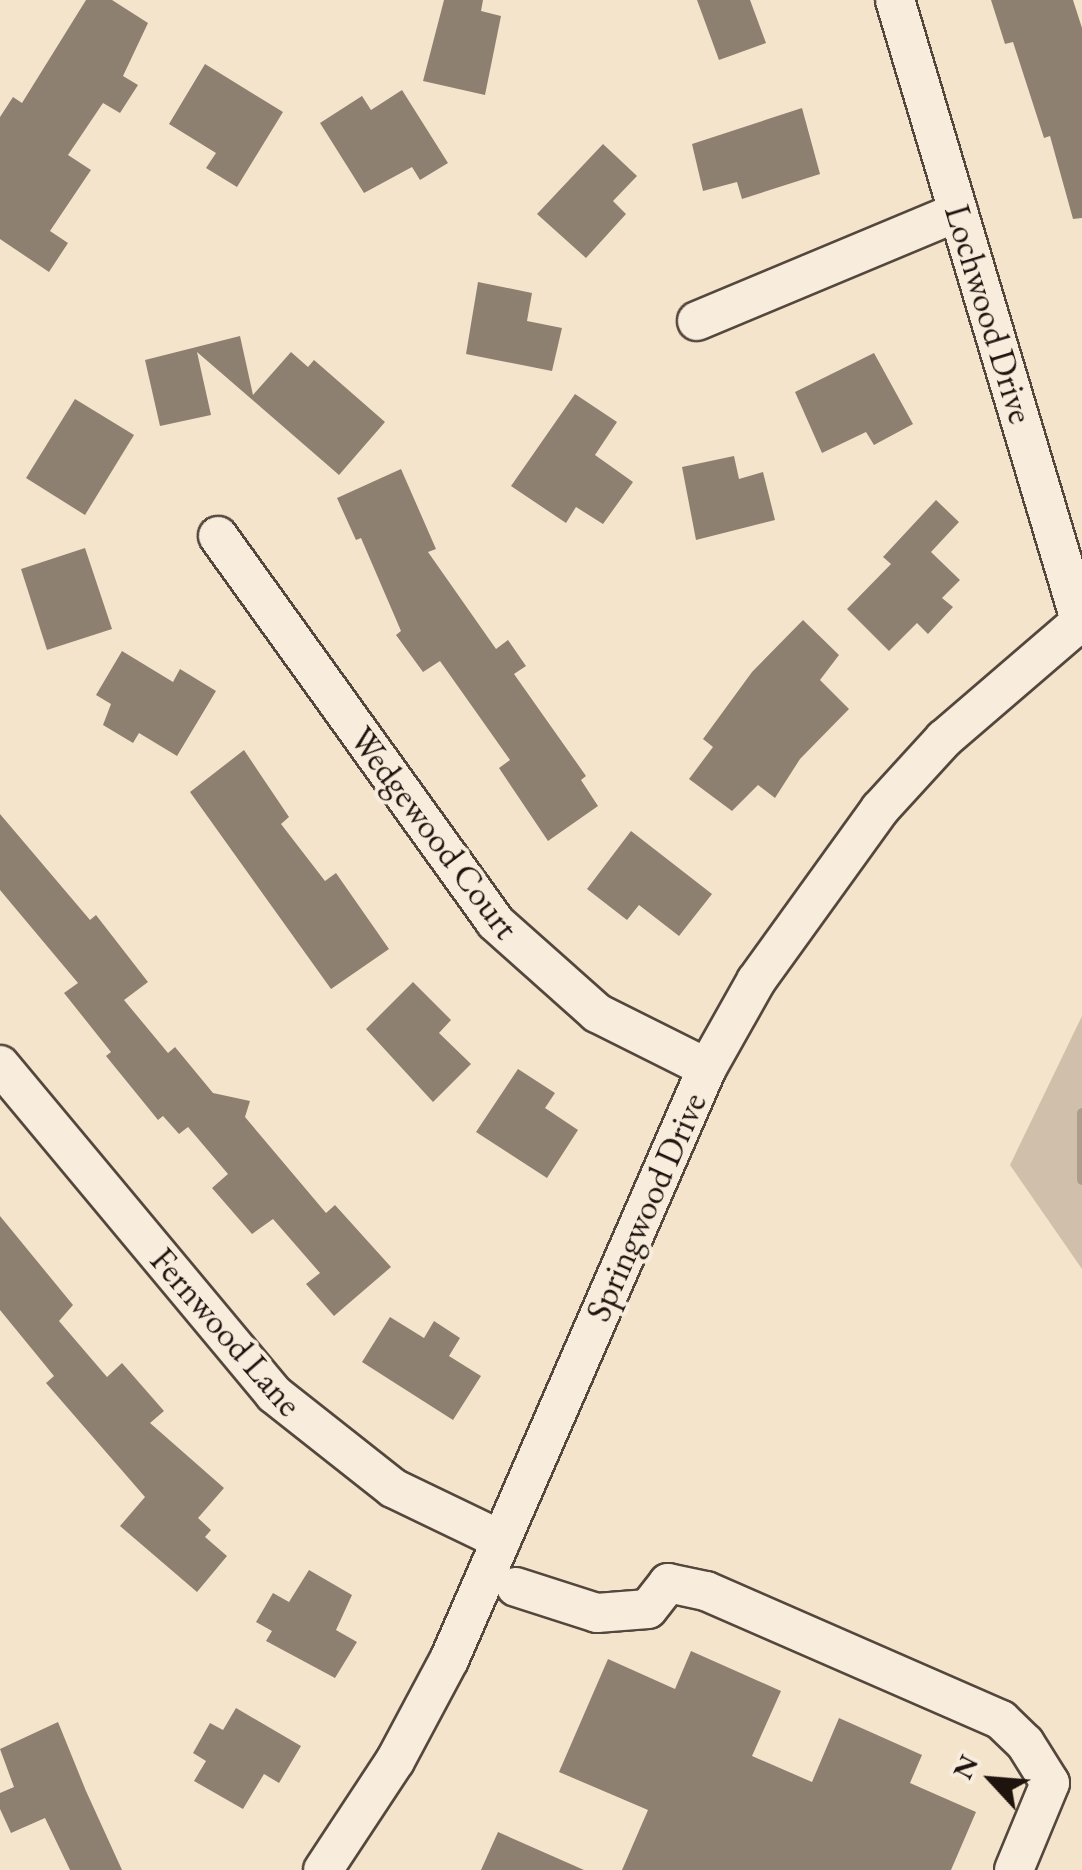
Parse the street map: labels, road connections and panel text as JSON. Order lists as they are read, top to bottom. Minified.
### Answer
{"streets":{"street":["Lochwood Drive","Wedgewood Court","Springwood Drive","Fernwood Lane"]},"crossings":[["Lochwood Drive","Springwood Drive"],["Wedgewood Court","Springwood Drive"],["Springwood Drive","Fernwood Lane"]],"north":"top left"}
